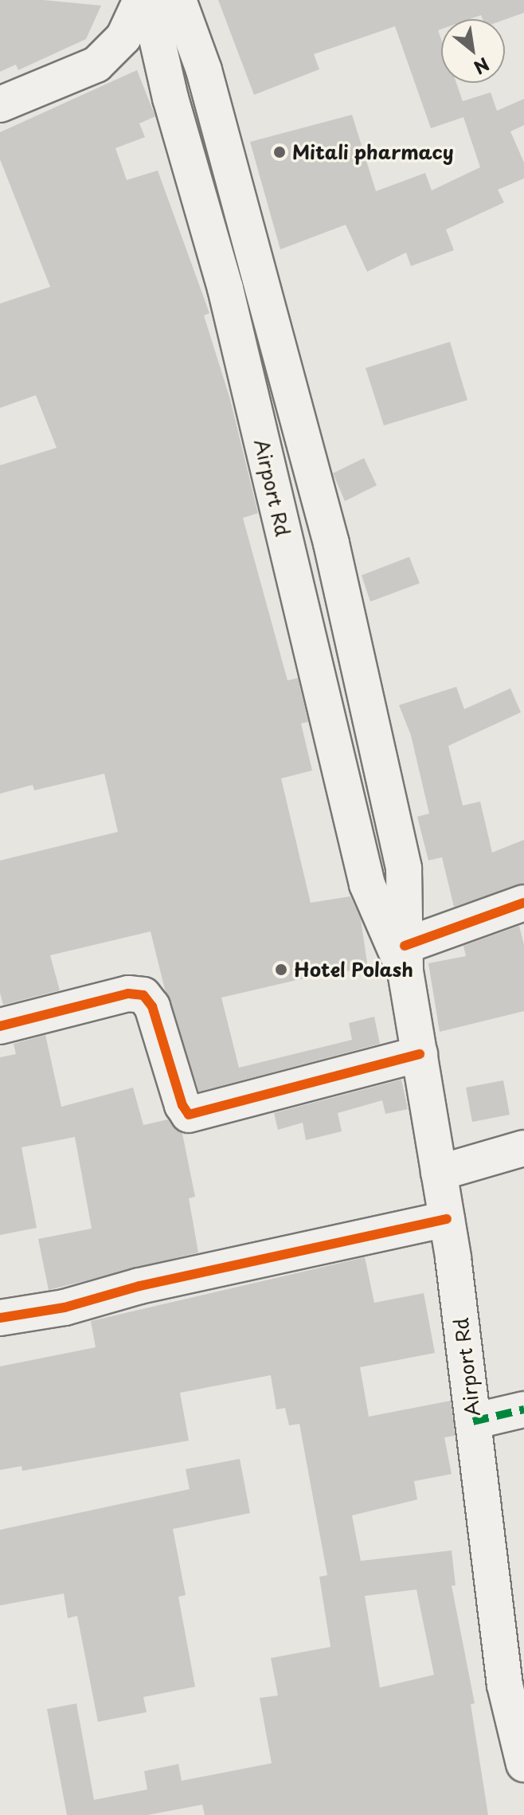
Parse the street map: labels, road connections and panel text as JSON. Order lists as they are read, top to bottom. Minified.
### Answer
{"streets":{"main road":["Airport Rd"]},"places":["Mitali pharmacy","Hotel Polash"],"north":"bottom right"}
